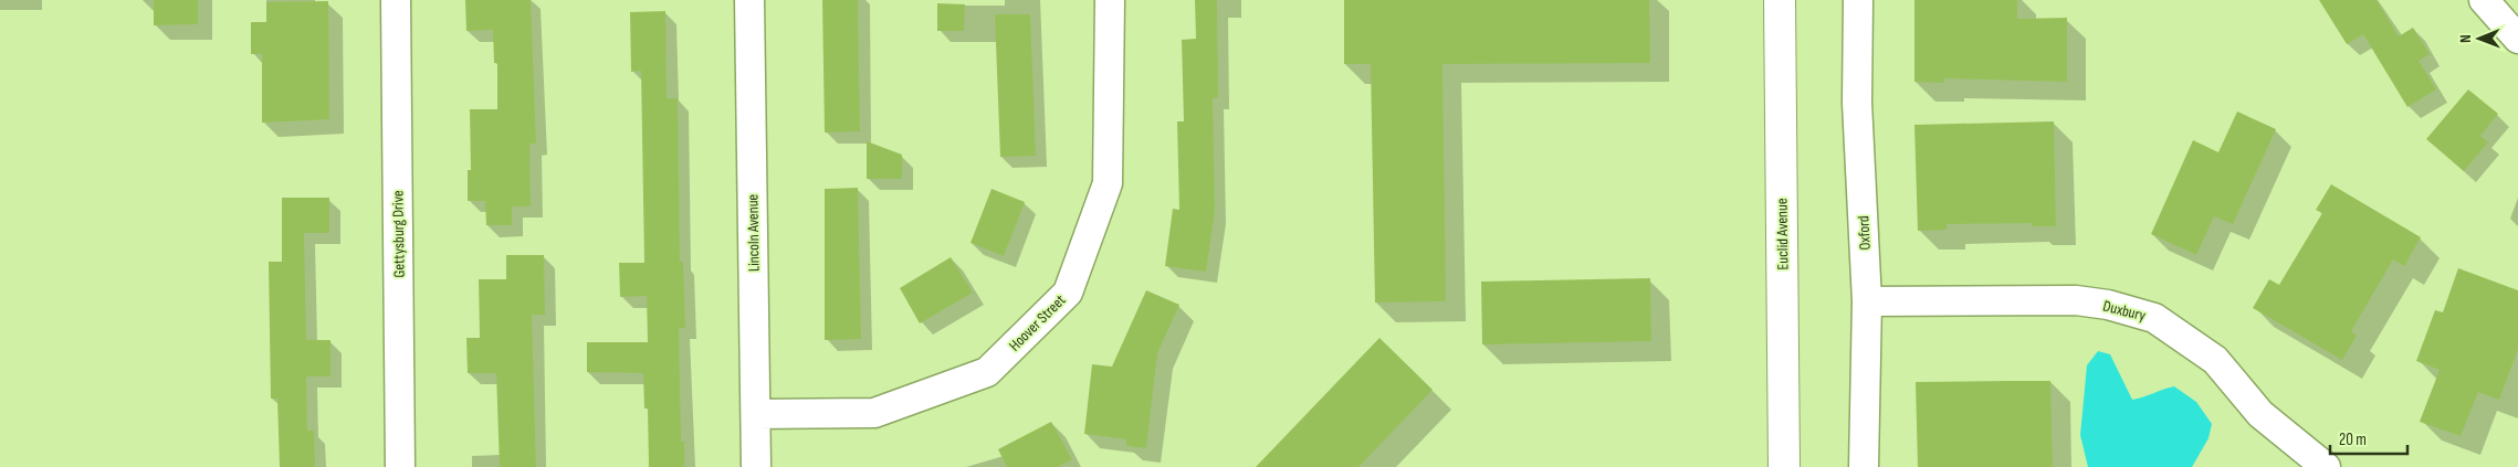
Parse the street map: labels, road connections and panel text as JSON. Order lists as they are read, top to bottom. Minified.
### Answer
{"streets":{"main road":["Euclid Avenue"],"street":["Lincoln Avenue","Oxford","Gettysburg Drive","Duxbury","Hoover Street"]},"crossings":[["Lincoln Avenue","Hoover Street"],["Oxford","Duxbury"]],"scale_bar":"20 m","north":"left"}
